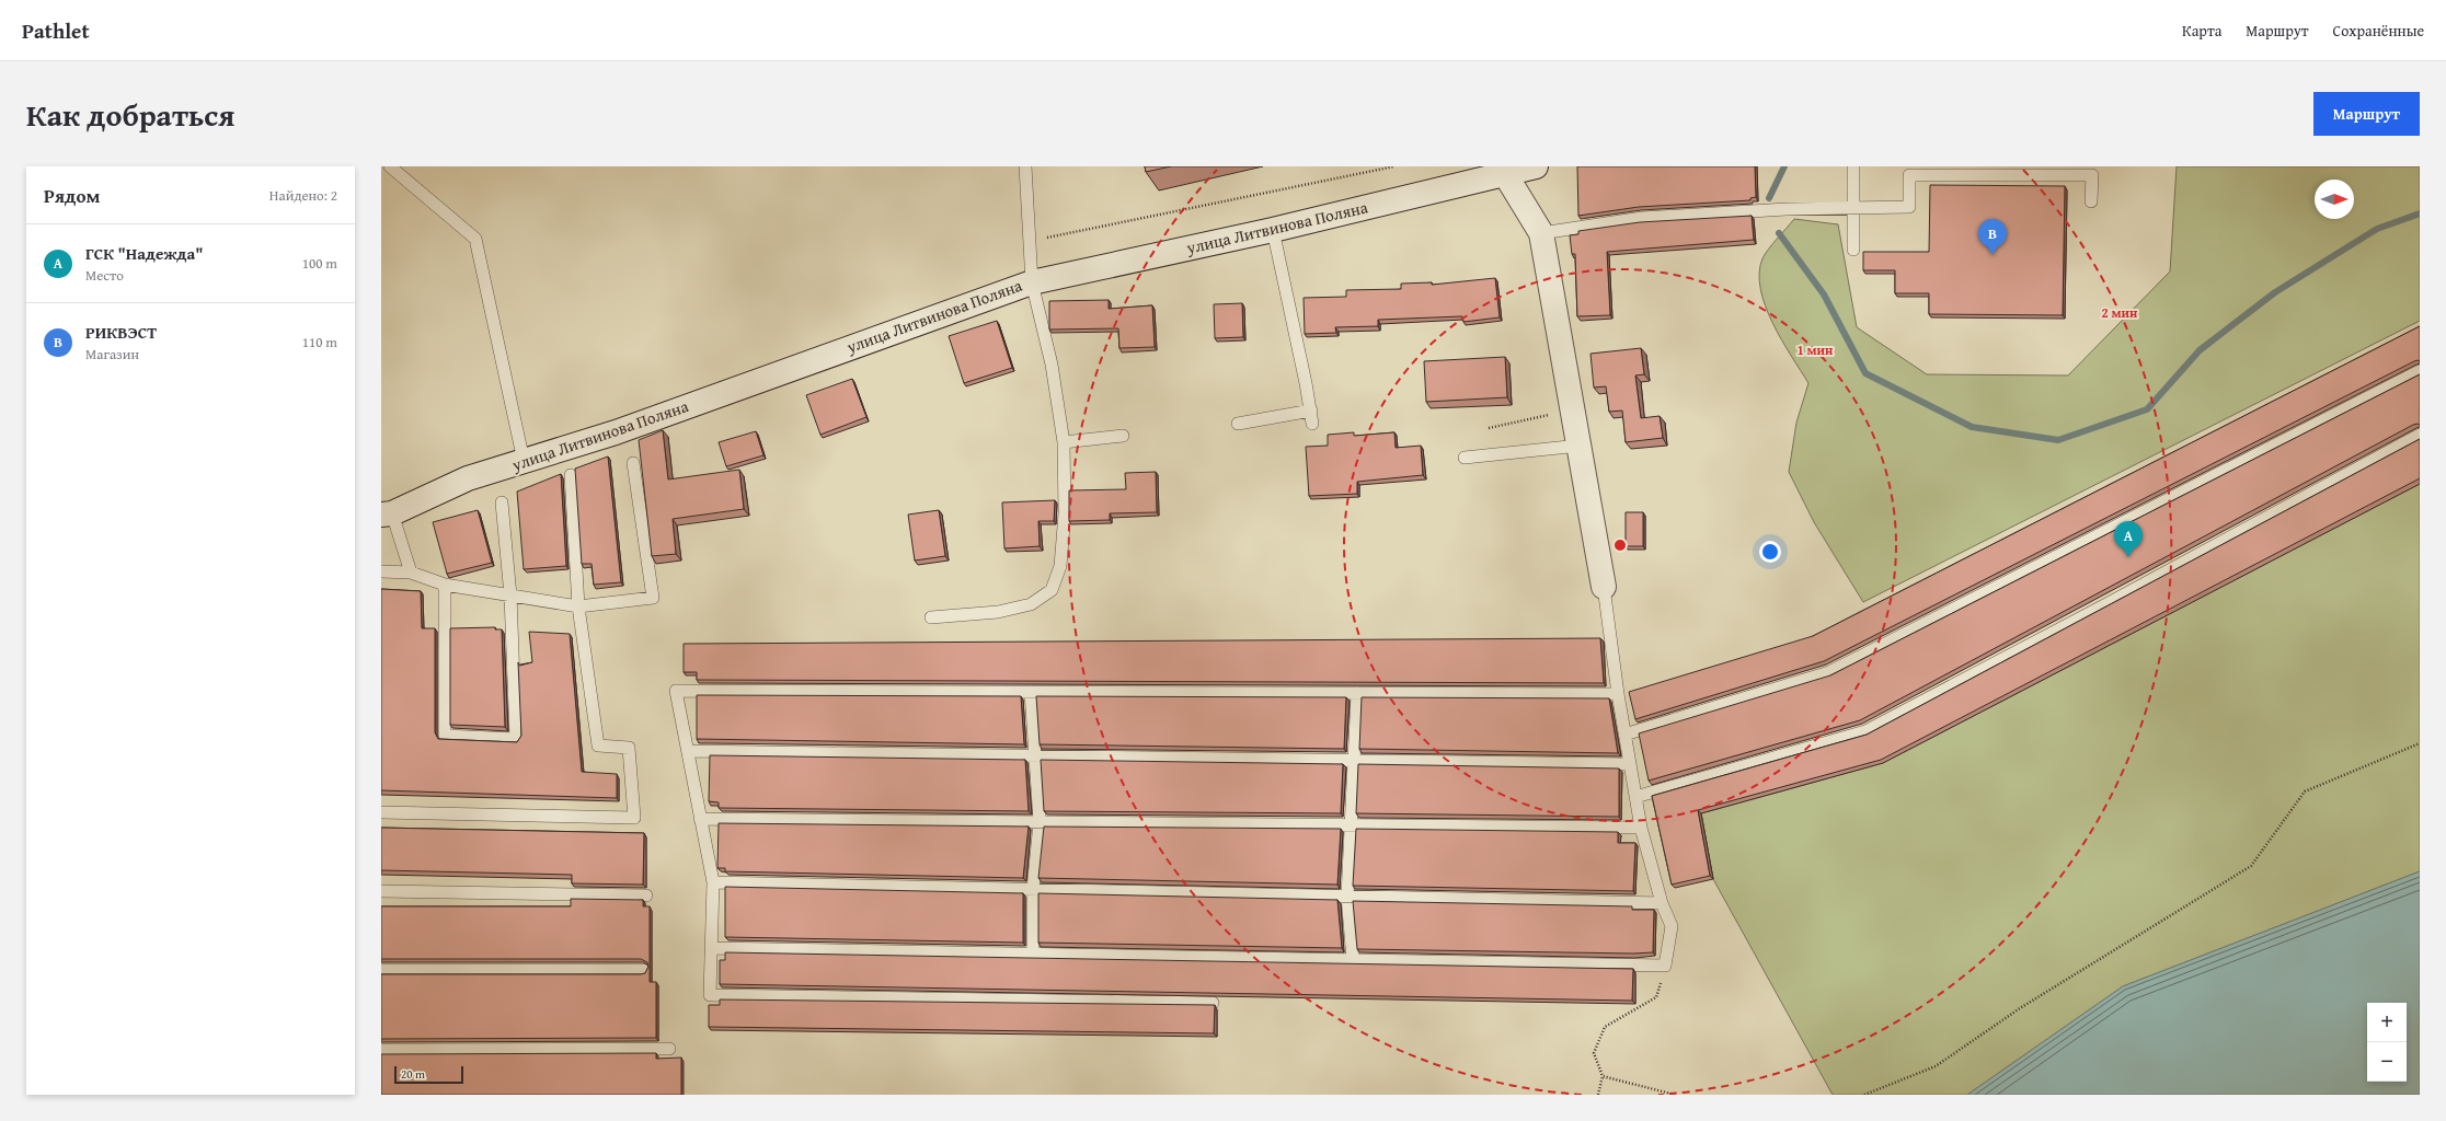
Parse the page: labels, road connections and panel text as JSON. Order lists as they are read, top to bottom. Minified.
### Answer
{"streets":{"main road":["улица Литвинова Поляна"]},"scale_bar":"20 m","north":"right","page":{"header":"Pathlet","nav":["Карта","Маршрут","Сохранённые"],"title":"Как добраться","buttons":"Маршрут","heading":["Рядом","Найдено: 2"],"pins":["B","A"],"list":[{"mark":"A","name":"ГСК \"Надежда\"","note":"Место","value":"100 m"},{"mark":"B","name":"РИКВЭСТ","note":"Магазин","value":"110 m"}],"map_buttons":["+","−"],"scale":"20 m"},"rings":["2 мин","1 мин"]}
